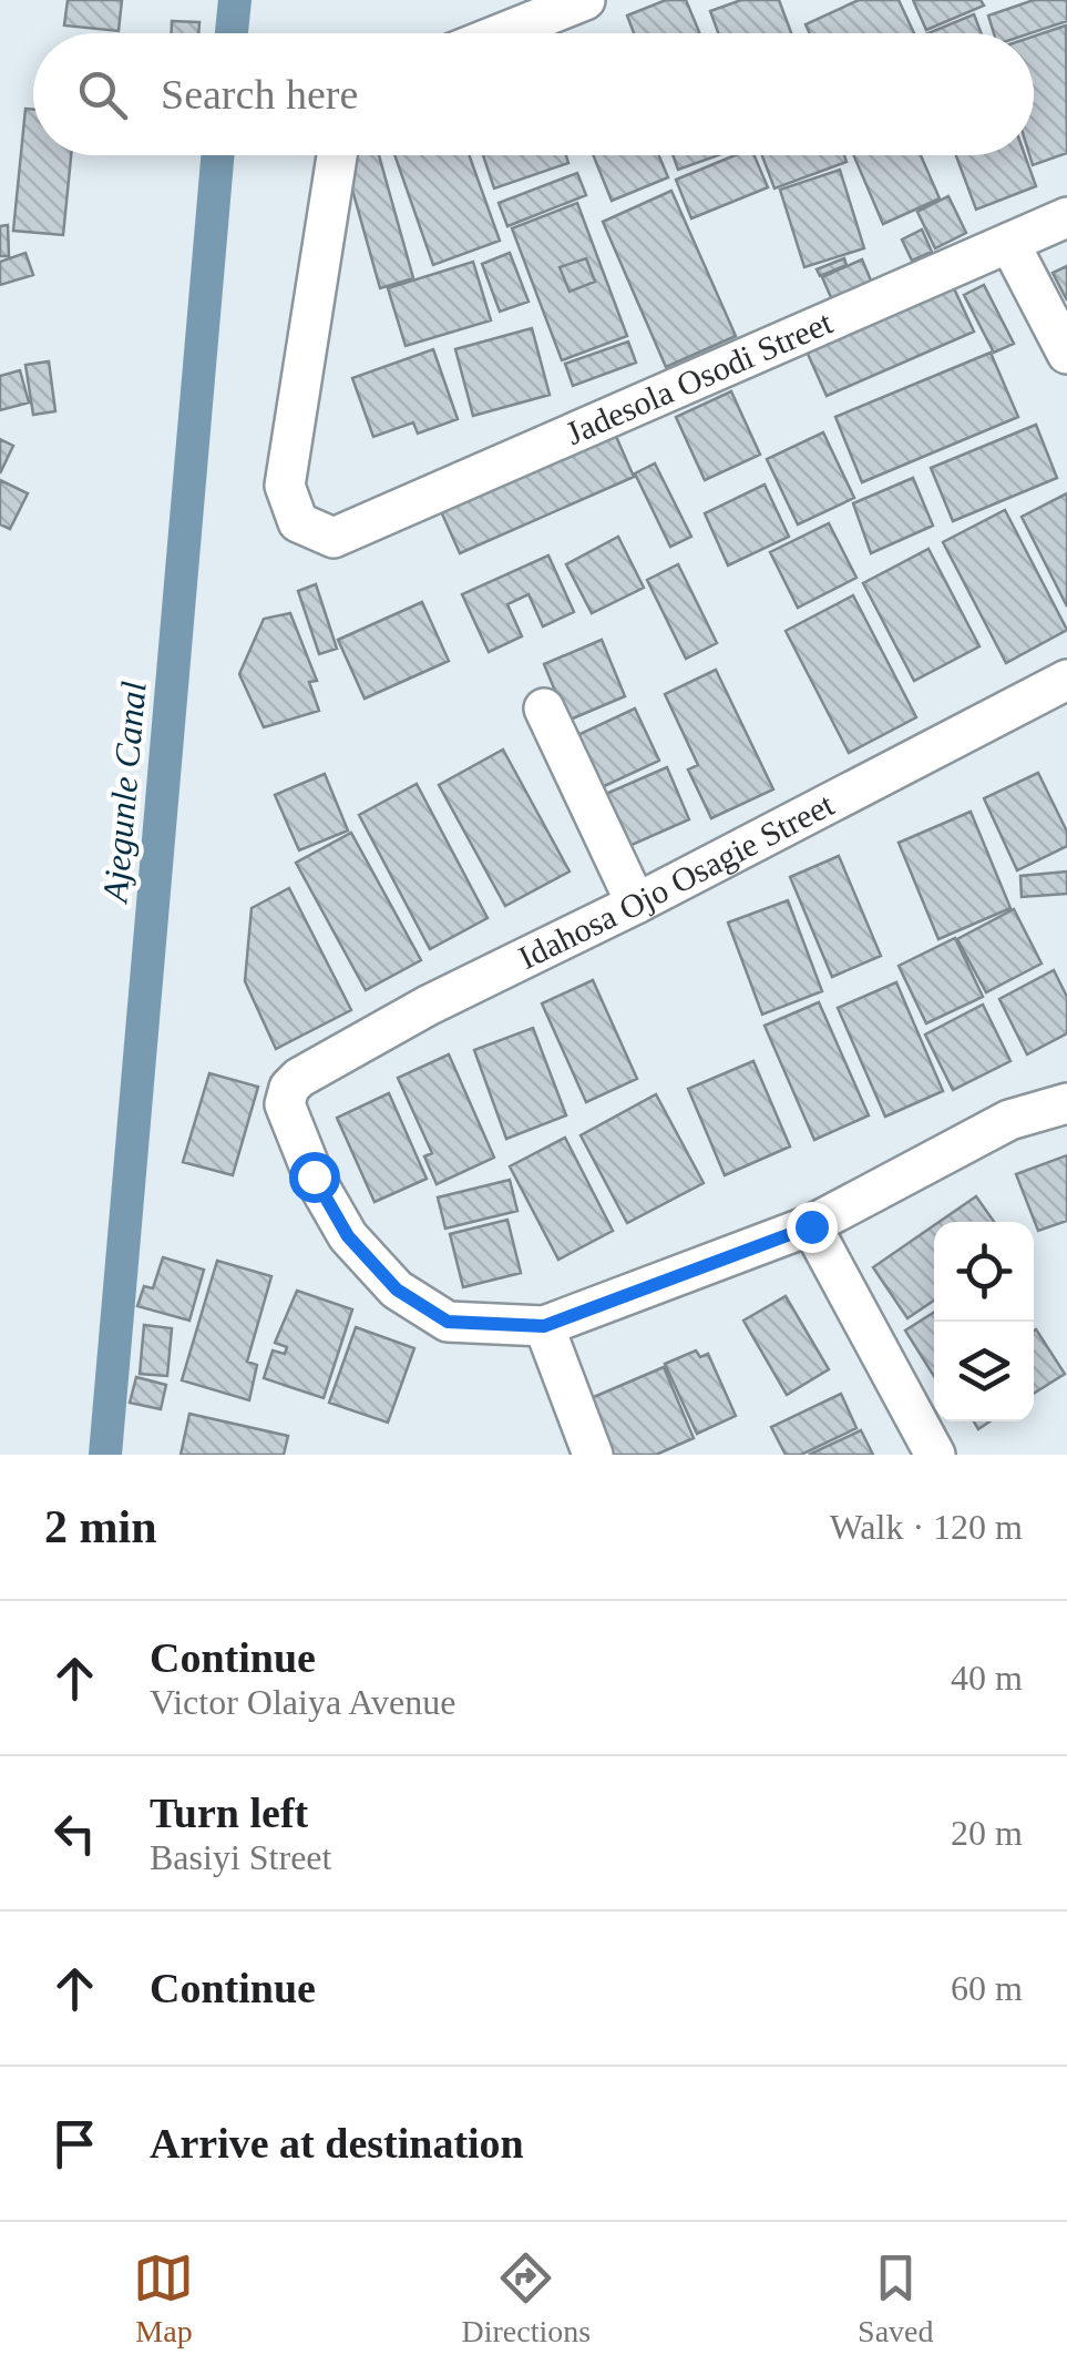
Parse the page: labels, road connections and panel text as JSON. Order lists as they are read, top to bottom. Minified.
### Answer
{"streets":{"street":["Jadesola Osodi Street","Idahosa Ojo Osagie Street"]},"water":["Ajegunle Canal"],"page":{"search":"Search here","heading":["2 min","Walk · 120 m"],"list":[["Continue","Victor Olaiya Avenue","40 m"],["Turn left","Basiyi Street","20 m"],["Continue","60 m"],"Arrive at destination"],"nav":["Map","Directions","Saved"]}}
